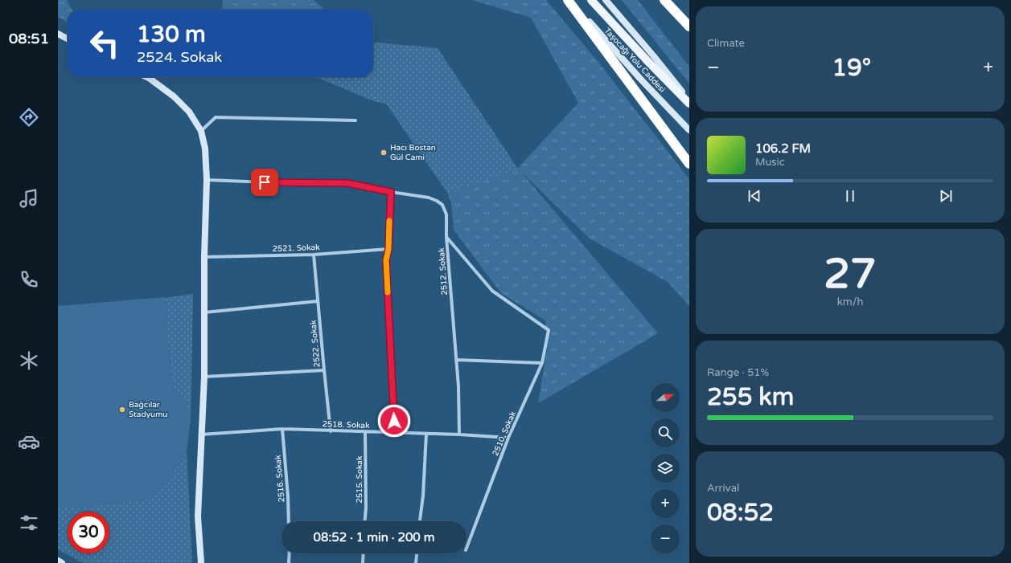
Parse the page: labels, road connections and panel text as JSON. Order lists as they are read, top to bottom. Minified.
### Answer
{"streets":{"street":["Taşocağı Yolu Caddesi","2521. Sokak","2512. Sokak","2522. Sokak","2518. Sokak","2510. Sokak","2516. Sokak","2515. Sokak"]},"crossings":[["2521. Sokak","2522. Sokak"],["2512. Sokak","2518. Sokak"],["2512. Sokak","2510. Sokak"],["2522. Sokak","2518. Sokak"],["2518. Sokak","2510. Sokak"],["2518. Sokak","2516. Sokak"],["2518. Sokak","2515. Sokak"]],"places":["Hacı Bostan Gül Cami","Bağcılar Stadyumu"],"north":"right","page":{"tabs":"08:51","tile":["Climate",["27","km/h"],["Range · 51%","255 km"],["Arrival","08:52"]],"turn":["130 m","2524. Sokak"],"heat":["−","19°","+"],"song":["106.2 FM","Music"],"map_buttons":["+","−"],"limit":"30","trip":"08:52 · 1 min · 200 m"}}
